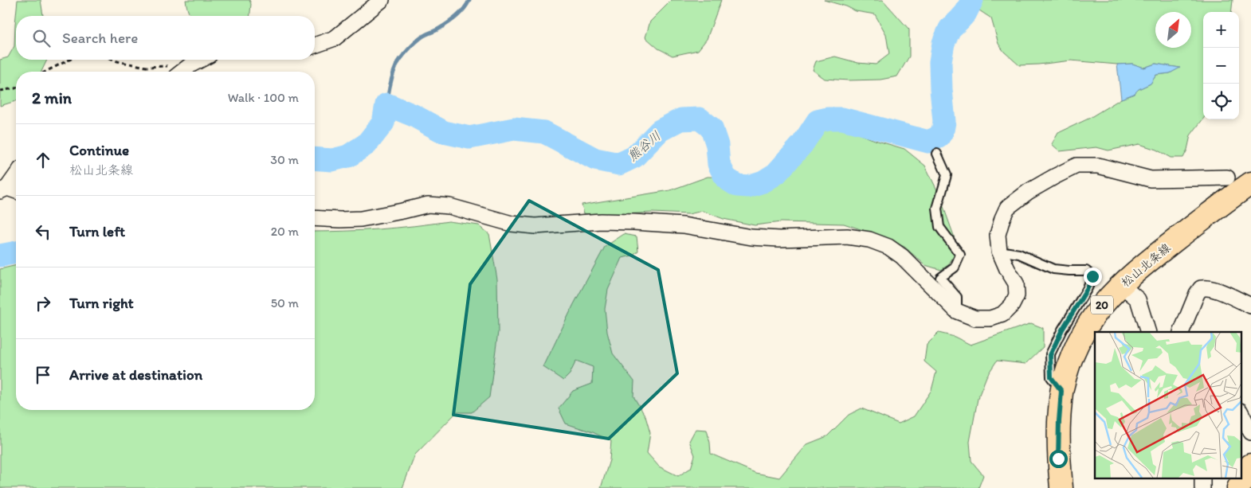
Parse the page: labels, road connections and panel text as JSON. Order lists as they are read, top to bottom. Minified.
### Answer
{"streets":{"main road":["松山北条線","20"]},"water":["熊谷川"],"north":"top right","page":{"map_buttons":["+","−"],"search":"Search here","heading":["2 min","Walk · 100 m"],"list":[["Continue","松山北条線","30 m"],["Turn left","20 m"],["Turn right","50 m"],"Arrive at destination"]}}
